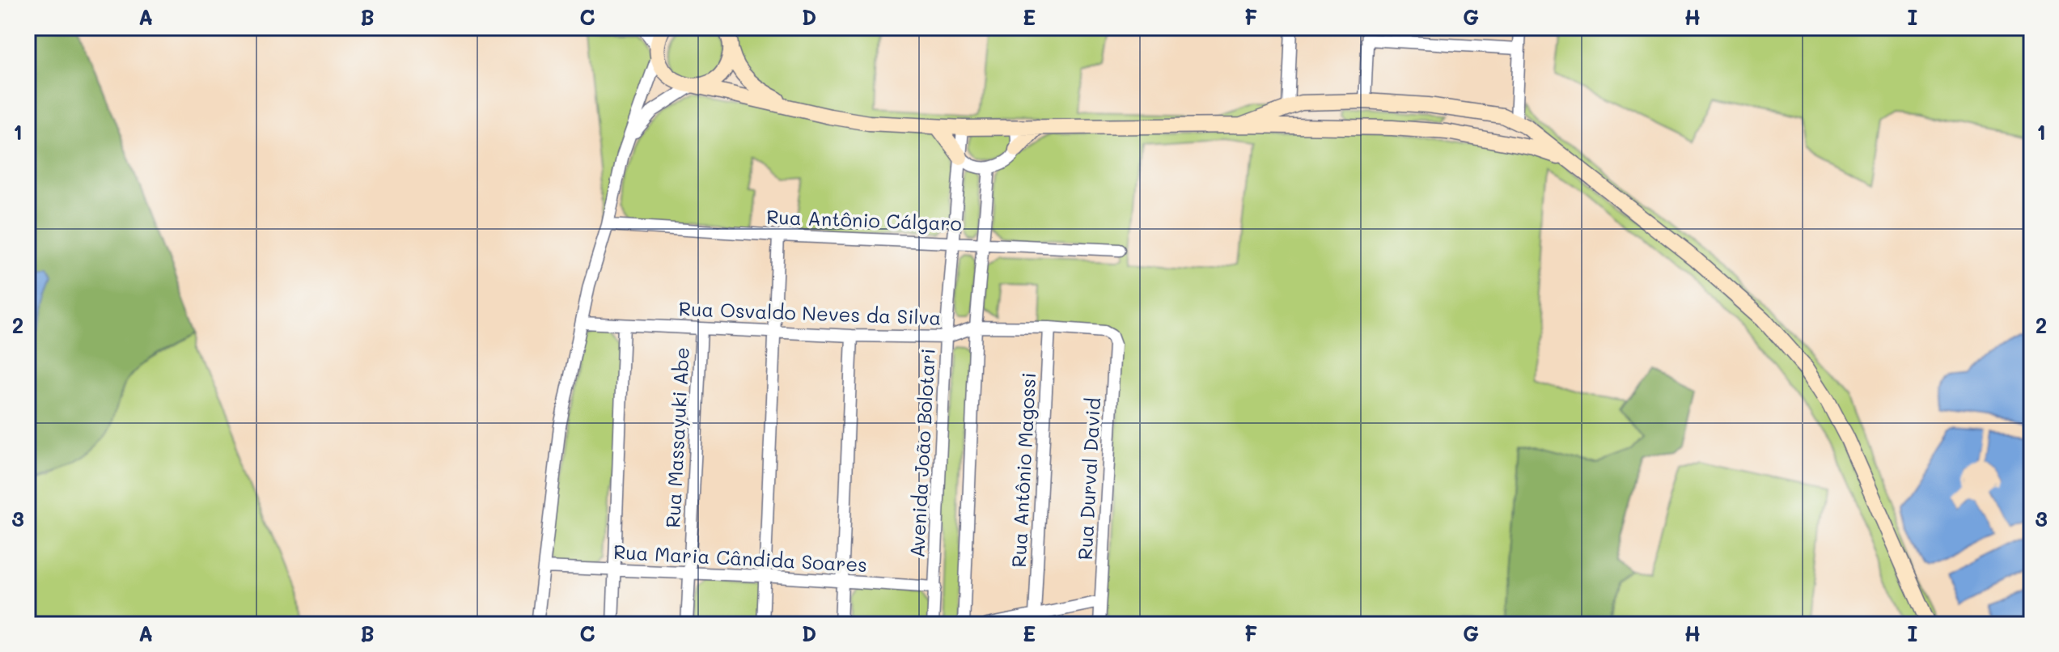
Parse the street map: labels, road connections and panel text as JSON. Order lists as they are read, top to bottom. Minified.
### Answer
{"streets":{"street":["Rua Antônio Cálgaro","Rua Osvaldo Neves da Silva","Rua Massayuki Abe","Avenida João Bolotari","Rua Antônio Magossi","Rua Durval David","Rua Maria Cândida Soares"]},"crossings":[["Rua Antônio Cálgaro","Avenida João Bolotari"],["Rua Osvaldo Neves da Silva","Rua Massayuki Abe"],["Rua Osvaldo Neves da Silva","Avenida João Bolotari"],["Rua Osvaldo Neves da Silva","Rua Antônio Magossi"],["Rua Osvaldo Neves da Silva","Rua Durval David"],["Rua Massayuki Abe","Rua Maria Cândida Soares"],["Avenida João Bolotari","Rua Maria Cândida Soares"]],"grid":{"columns":["A","B","C","D","E","F","G","H","I"],"rows":["1","2","3"]}}
